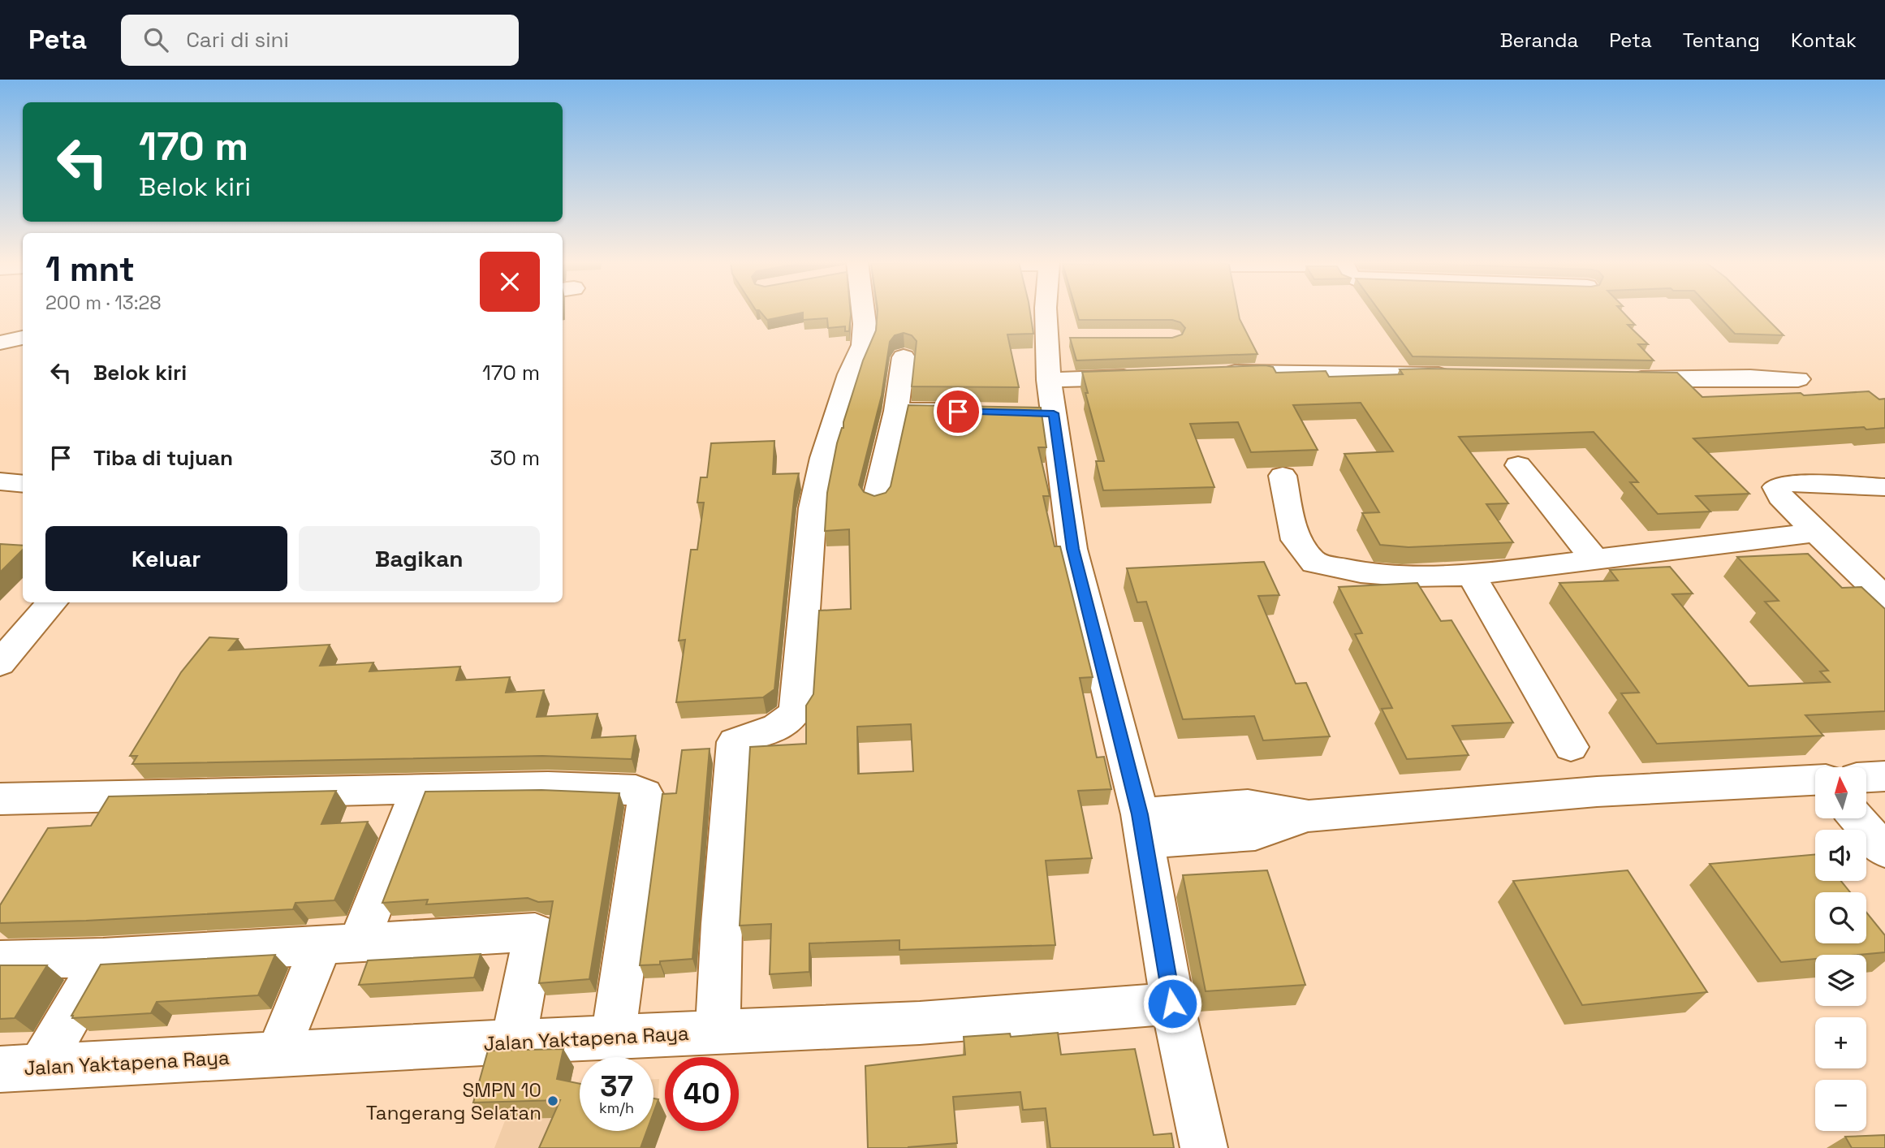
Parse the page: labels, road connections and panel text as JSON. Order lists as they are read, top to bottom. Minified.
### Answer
{"streets":{"street":["Jalan Yaktapena Raya"]},"places":["SMPN 10 Tangerang Selatan"],"north":"top","page":{"header":"Peta","search":"Cari di sini","nav":["Beranda","Peta","Tentang","Kontak"],"turn":["170 m","Belok kiri"],"heading":["1 mnt","200 m · 13:28"],"list":[{"name":"Belok kiri","value":"170 m"},{"name":"Tiba di tujuan","value":"30 m"}],"buttons":["Keluar","Bagikan"],"map_buttons":["+","−"],"speed":"37 km/h","limit":"40"}}
